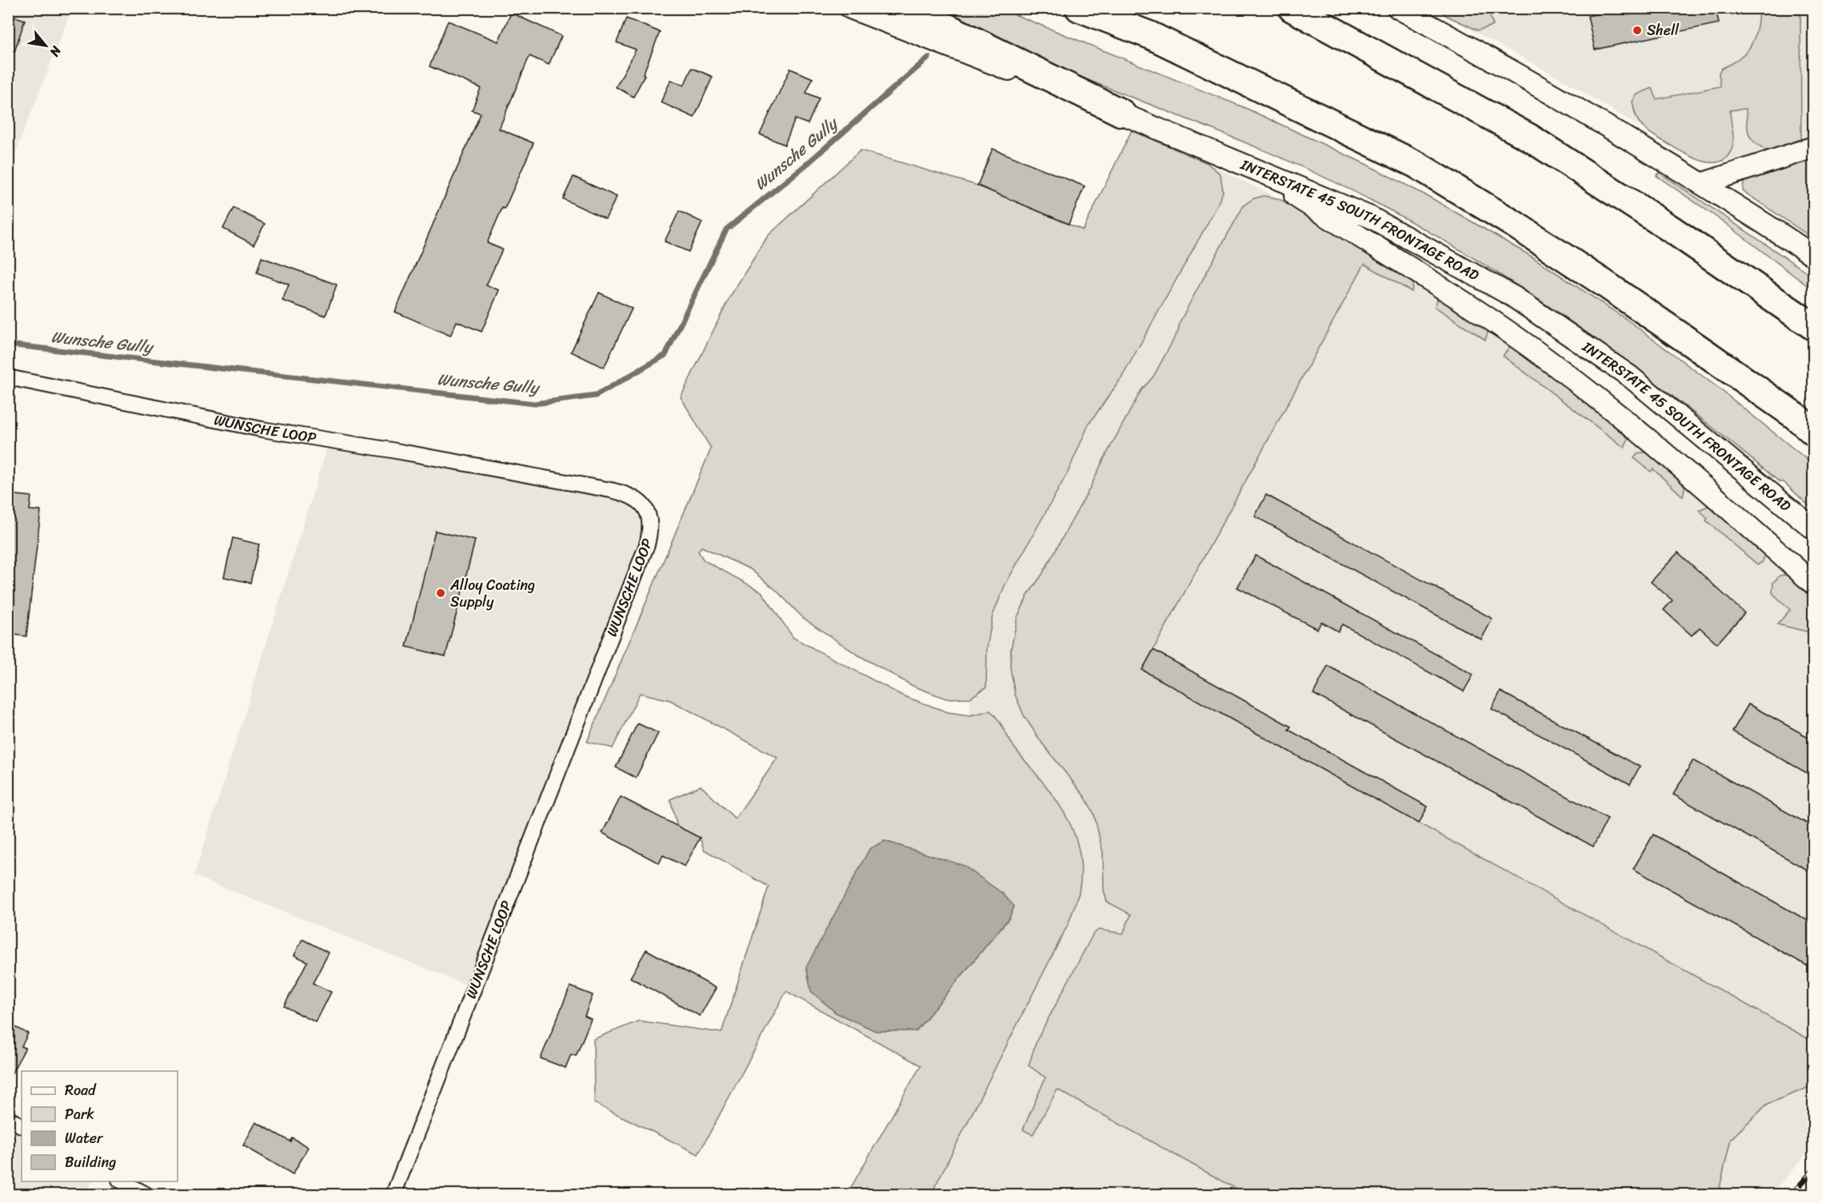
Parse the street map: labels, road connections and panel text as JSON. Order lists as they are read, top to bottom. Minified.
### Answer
{"streets":{"main road":["INTERSTATE 45 SOUTH FRONTAGE ROAD"],"street":["WUNSCHE LOOP"]},"water":["Wunsche Gully"],"places":["Shell","Alloy Coating Supply"],"legend":["Road","Park","Water","Building"],"north":"bottom right"}
